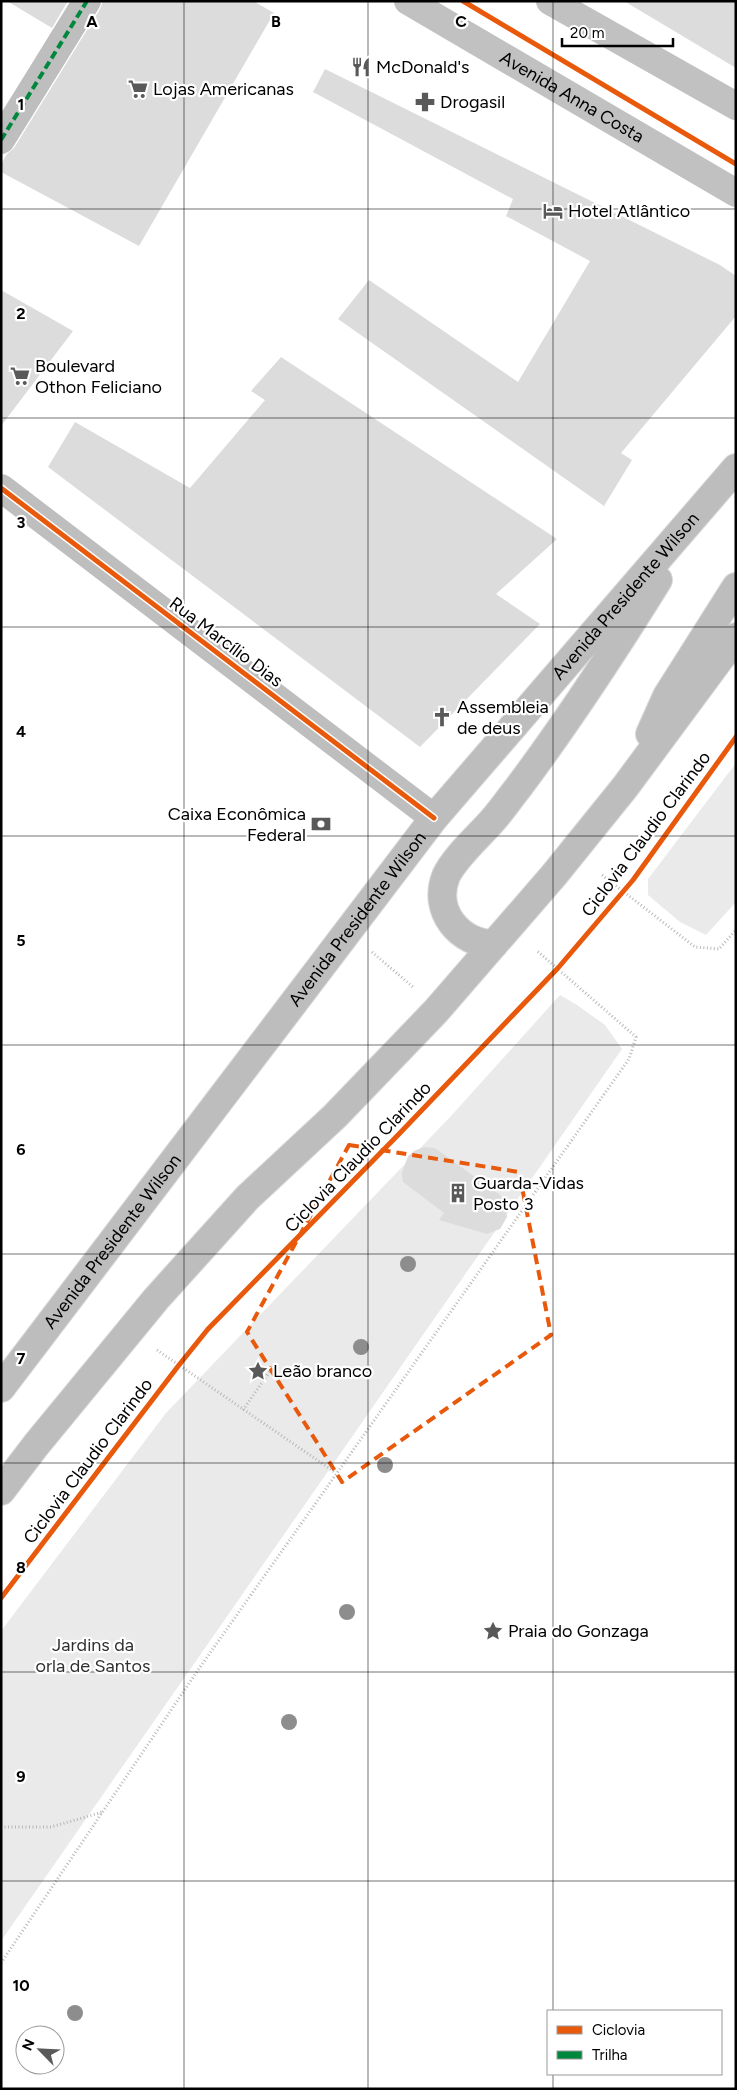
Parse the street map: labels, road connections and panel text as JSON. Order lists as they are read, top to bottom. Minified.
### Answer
{"streets":{"main road":["Avenida Anna Costa","Avenida Presidente Wilson"],"street":["Rua Marcílio Dias"],"cycle path":["Ciclovia Claudio Clarindo"]},"crossings":[["Avenida Presidente Wilson","Rua Marcílio Dias"]],"parks":["Jardins da orla de Santos"],"places":{"restaurant":["McDonald's"],"supermarket":["Lojas Americanas","Boulevard Othon Feliciano"],"pharmacy":["Drogasil"],"hotel":["Hotel Atlântico"],"church":["Assembleia de deus"],"bank":["Caixa Econômica Federal"],"building":["Guarda-Vidas Posto 3"],"place":["Leão branco","Praia do Gonzaga"]},"legend":["Ciclovia","Trilha"],"scale_bar":"20 m","north":"top left","grid":{"columns":["A","B","C"],"rows":["1","2","3","4","5","6","7","8","9","10"]}}
